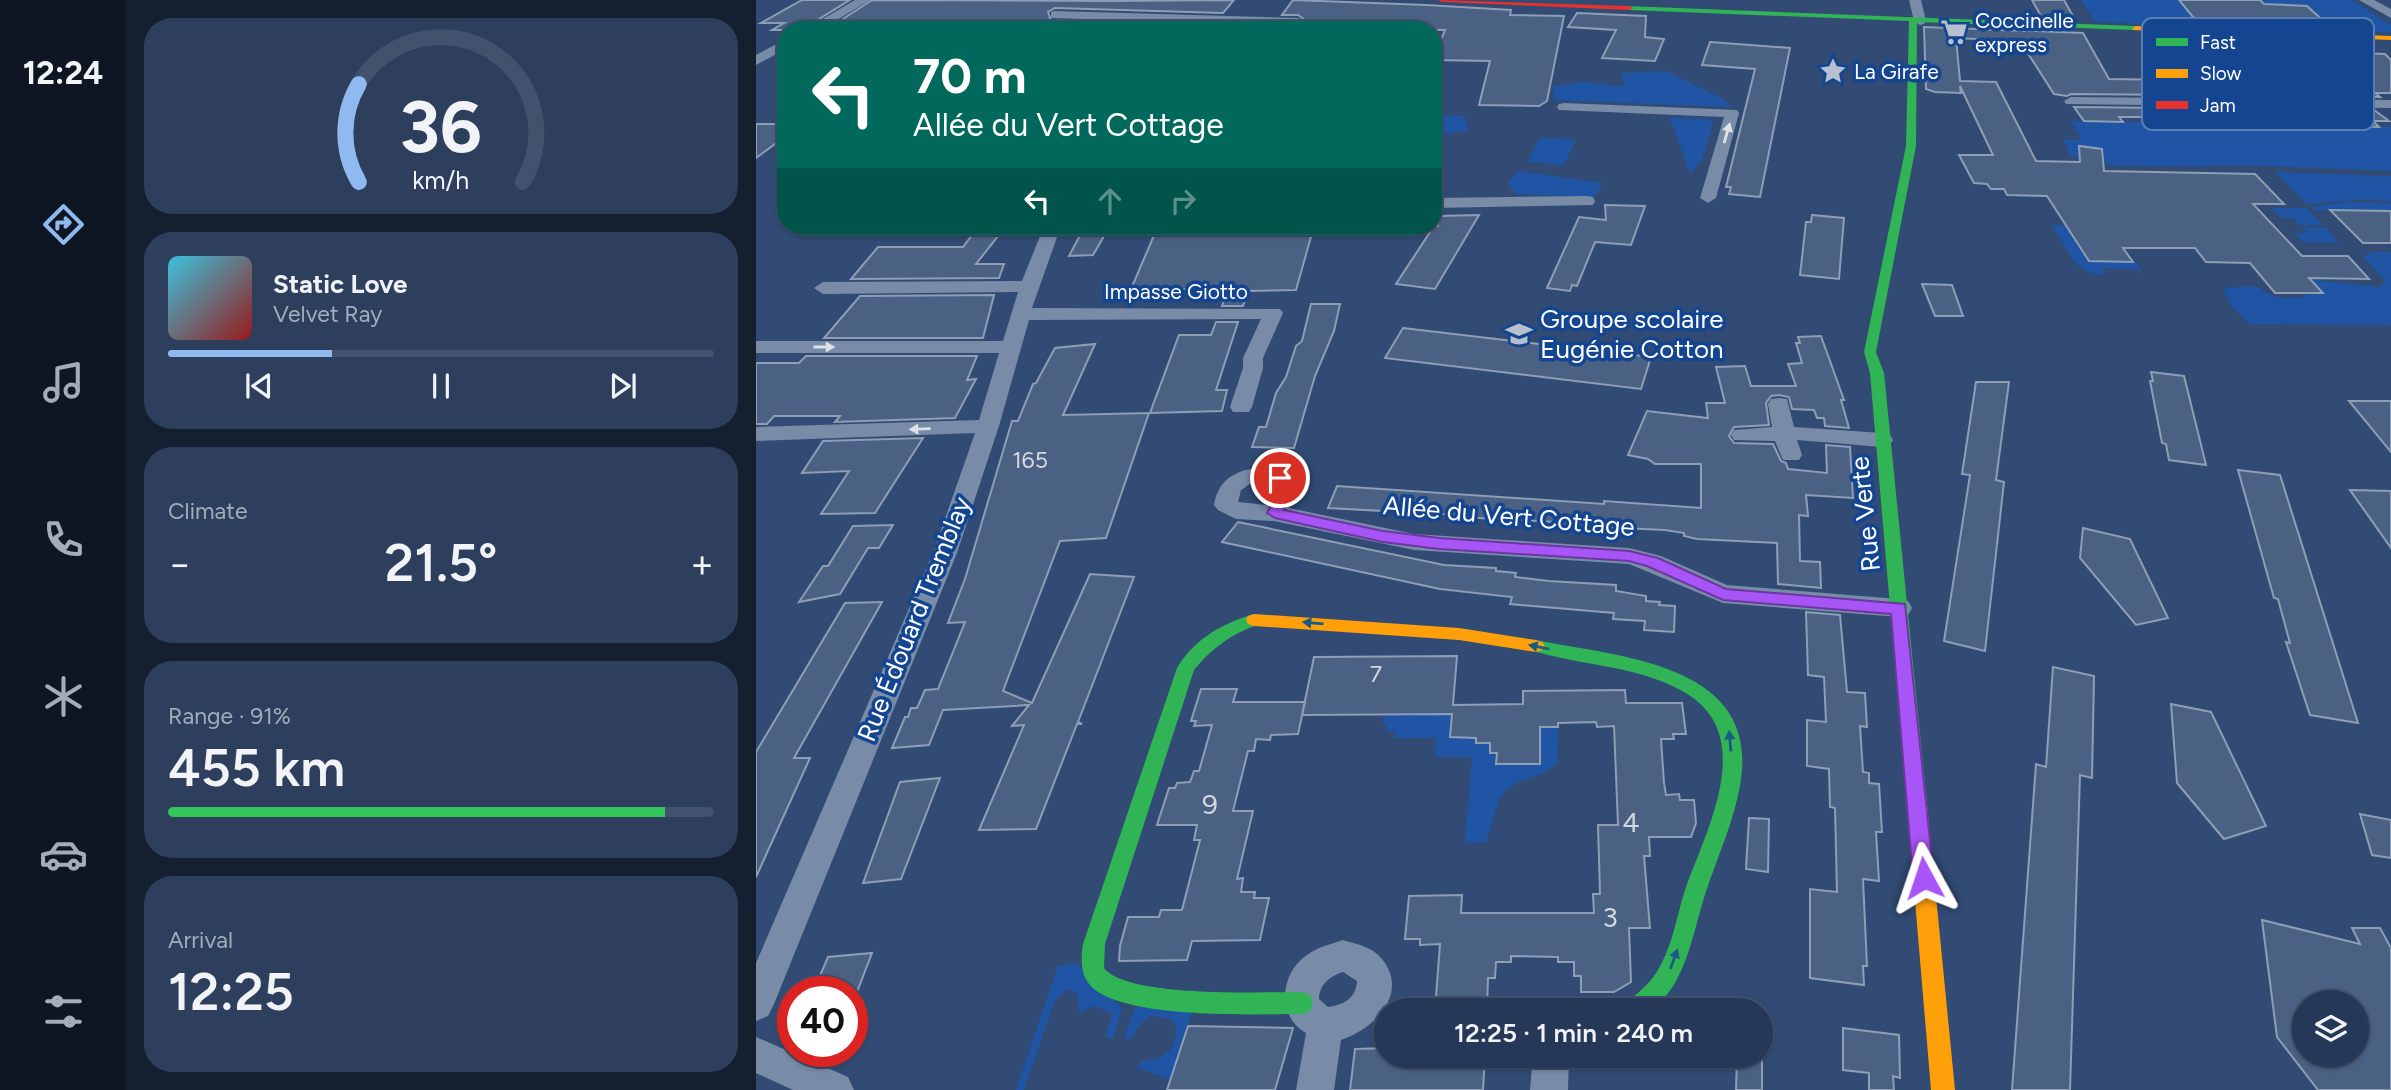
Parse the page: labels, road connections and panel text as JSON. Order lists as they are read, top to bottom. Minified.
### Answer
{"streets":{"street":["Impasse Giotto","Rue Verte","Allée du Vert Cottage","Rue Édouard Tremblay"]},"crossings":[["Impasse Giotto","Rue Édouard Tremblay"],["Rue Verte","Allée du Vert Cottage"]],"places":{"supermarket":["Coccinelle express"],"place":["La Girafe"],"school or university":["Groupe scolaire Eugénie Cotton"]},"house_numbers":["165","7","9","4","3"],"legend":["Fast","Slow","Jam"],"page":{"tabs":"12:24","turn":["70 m","Allée du Vert Cottage"],"song":["Static Love","Velvet Ray"],"tile":["Climate",["Range · 91%","455 km"],["Arrival","12:25"]],"heat":["−","21.5°","+"],"limit":"40","trip":"12:25 · 1 min · 240 m","gauge":["36","km/h"]}}
